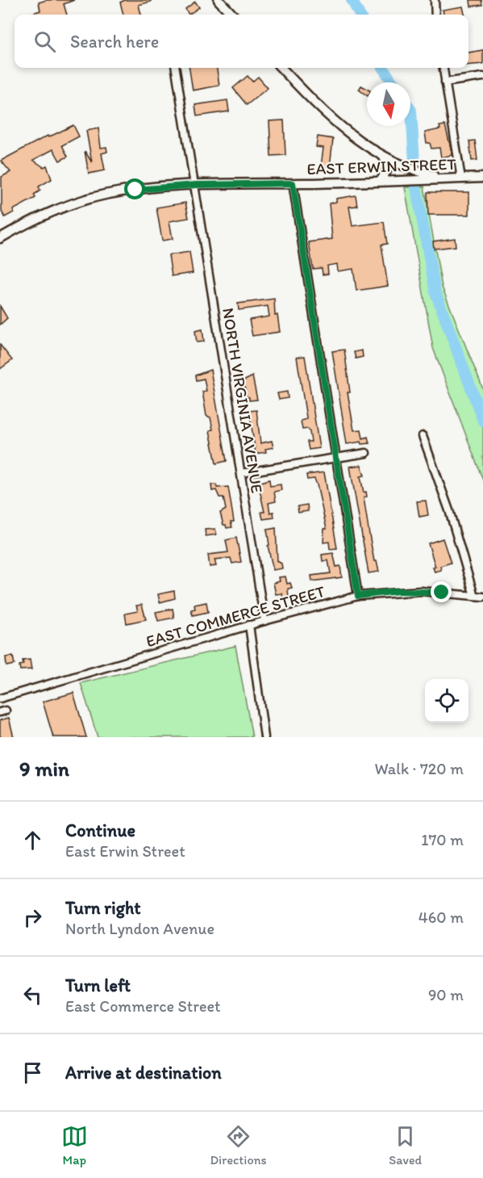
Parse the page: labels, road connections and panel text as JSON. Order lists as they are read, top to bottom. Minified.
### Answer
{"streets":{"main road":["EAST ERWIN STREET"],"street":["NORTH VIRGINIA AVENUE","EAST COMMERCE STREET"]},"crossings":[["EAST ERWIN STREET","NORTH VIRGINIA AVENUE"],["NORTH VIRGINIA AVENUE","EAST COMMERCE STREET"]],"north":"bottom","page":{"search":"Search here","heading":["9 min","Walk · 720 m"],"list":[["Continue","East Erwin Street","170 m"],["Turn right","North Lyndon Avenue","460 m"],["Turn left","East Commerce Street","90 m"],"Arrive at destination"],"nav":["Map","Directions","Saved"]}}
